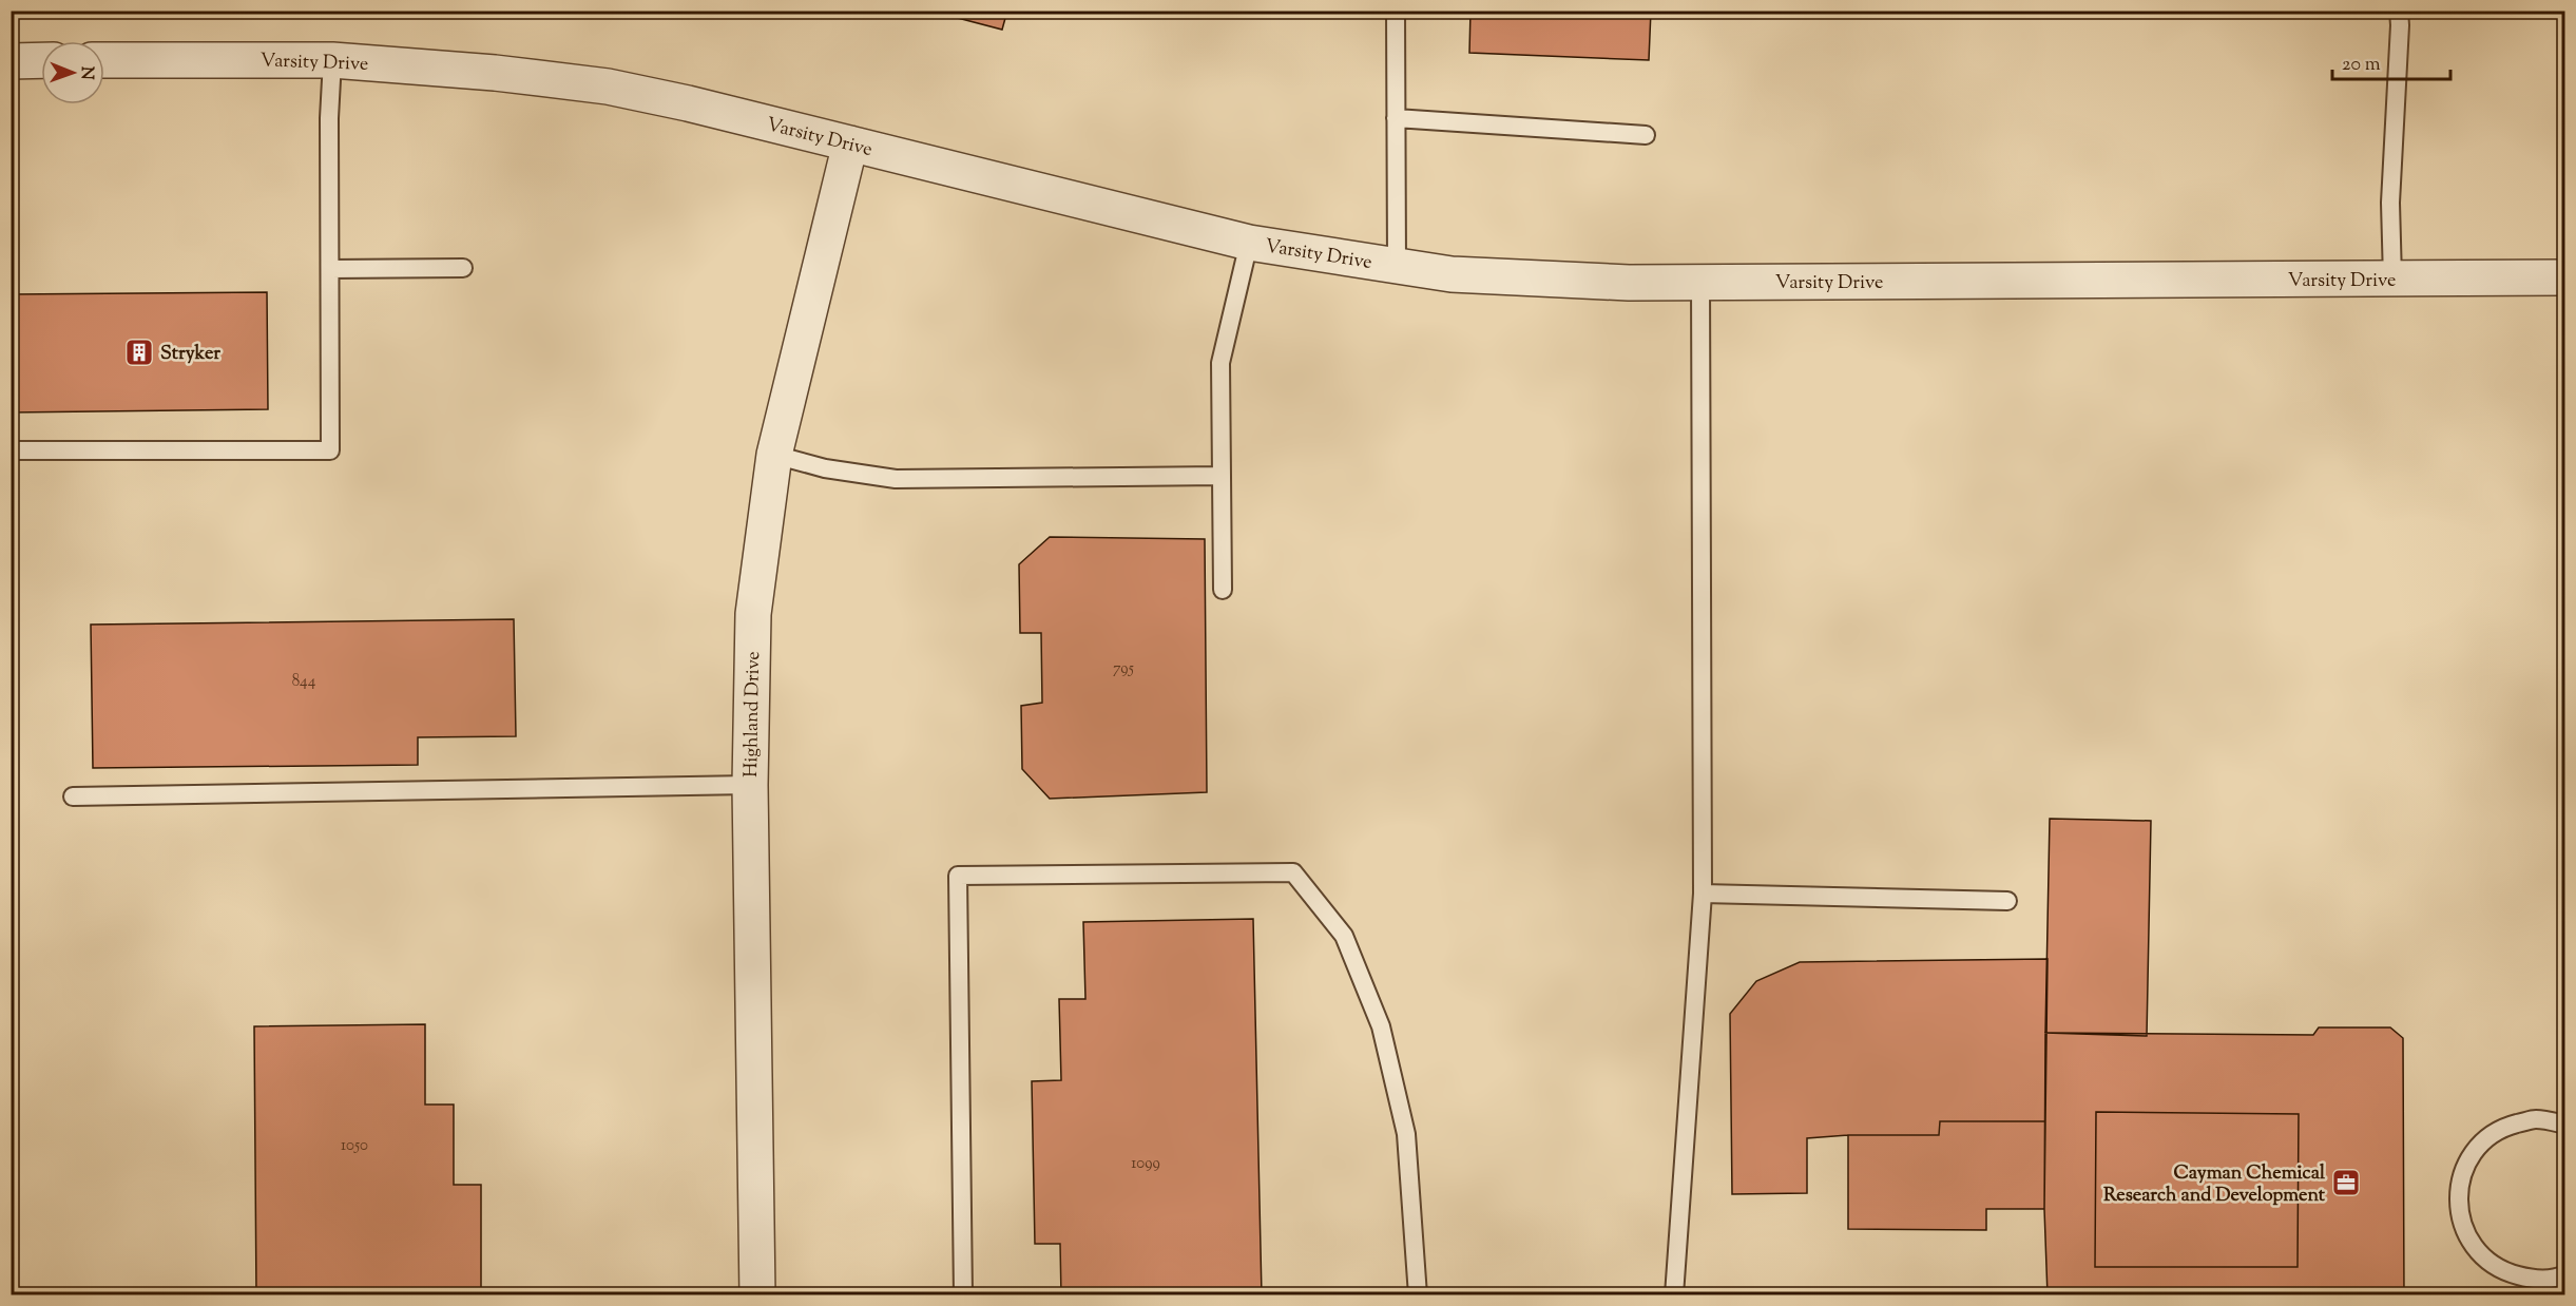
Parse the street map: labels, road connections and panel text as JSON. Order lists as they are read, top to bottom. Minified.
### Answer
{"streets":{"street":["Varsity Drive","Highland Drive"]},"crossings":[["Varsity Drive","Highland Drive"]],"places":{"building":["Stryker"],"office":["Cayman Chemical Research and Development"]},"house_numbers":["795","844","1050","1099"],"scale_bar":"20 m","north":"right"}
